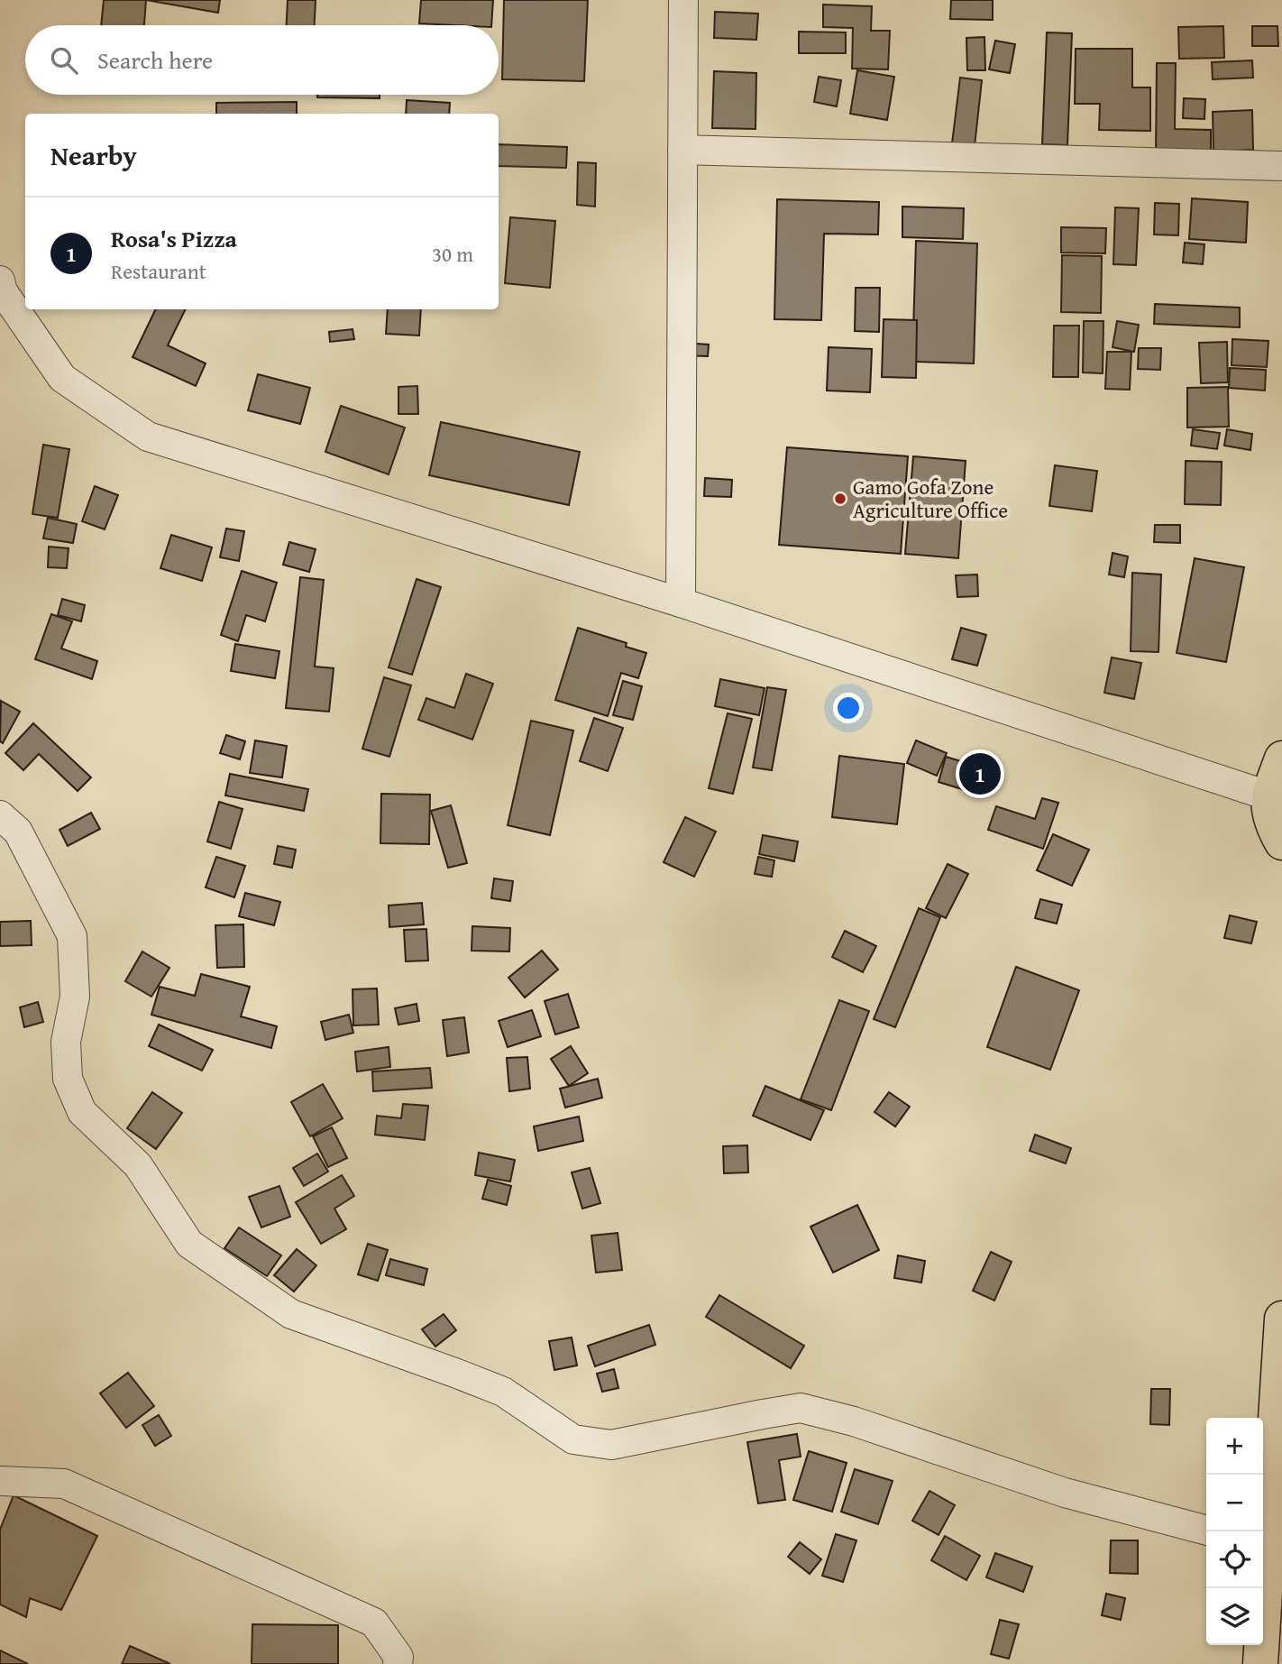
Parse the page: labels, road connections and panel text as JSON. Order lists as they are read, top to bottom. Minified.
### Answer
{"places":["Gamo Gofa Zone Agriculture Office"],"page":{"search":"Search here","heading":"Nearby","list":[{"mark":"1","name":"Rosa's Pizza","note":"Restaurant","value":"30 m"}],"pins":"1","map_buttons":["+","−"]}}
